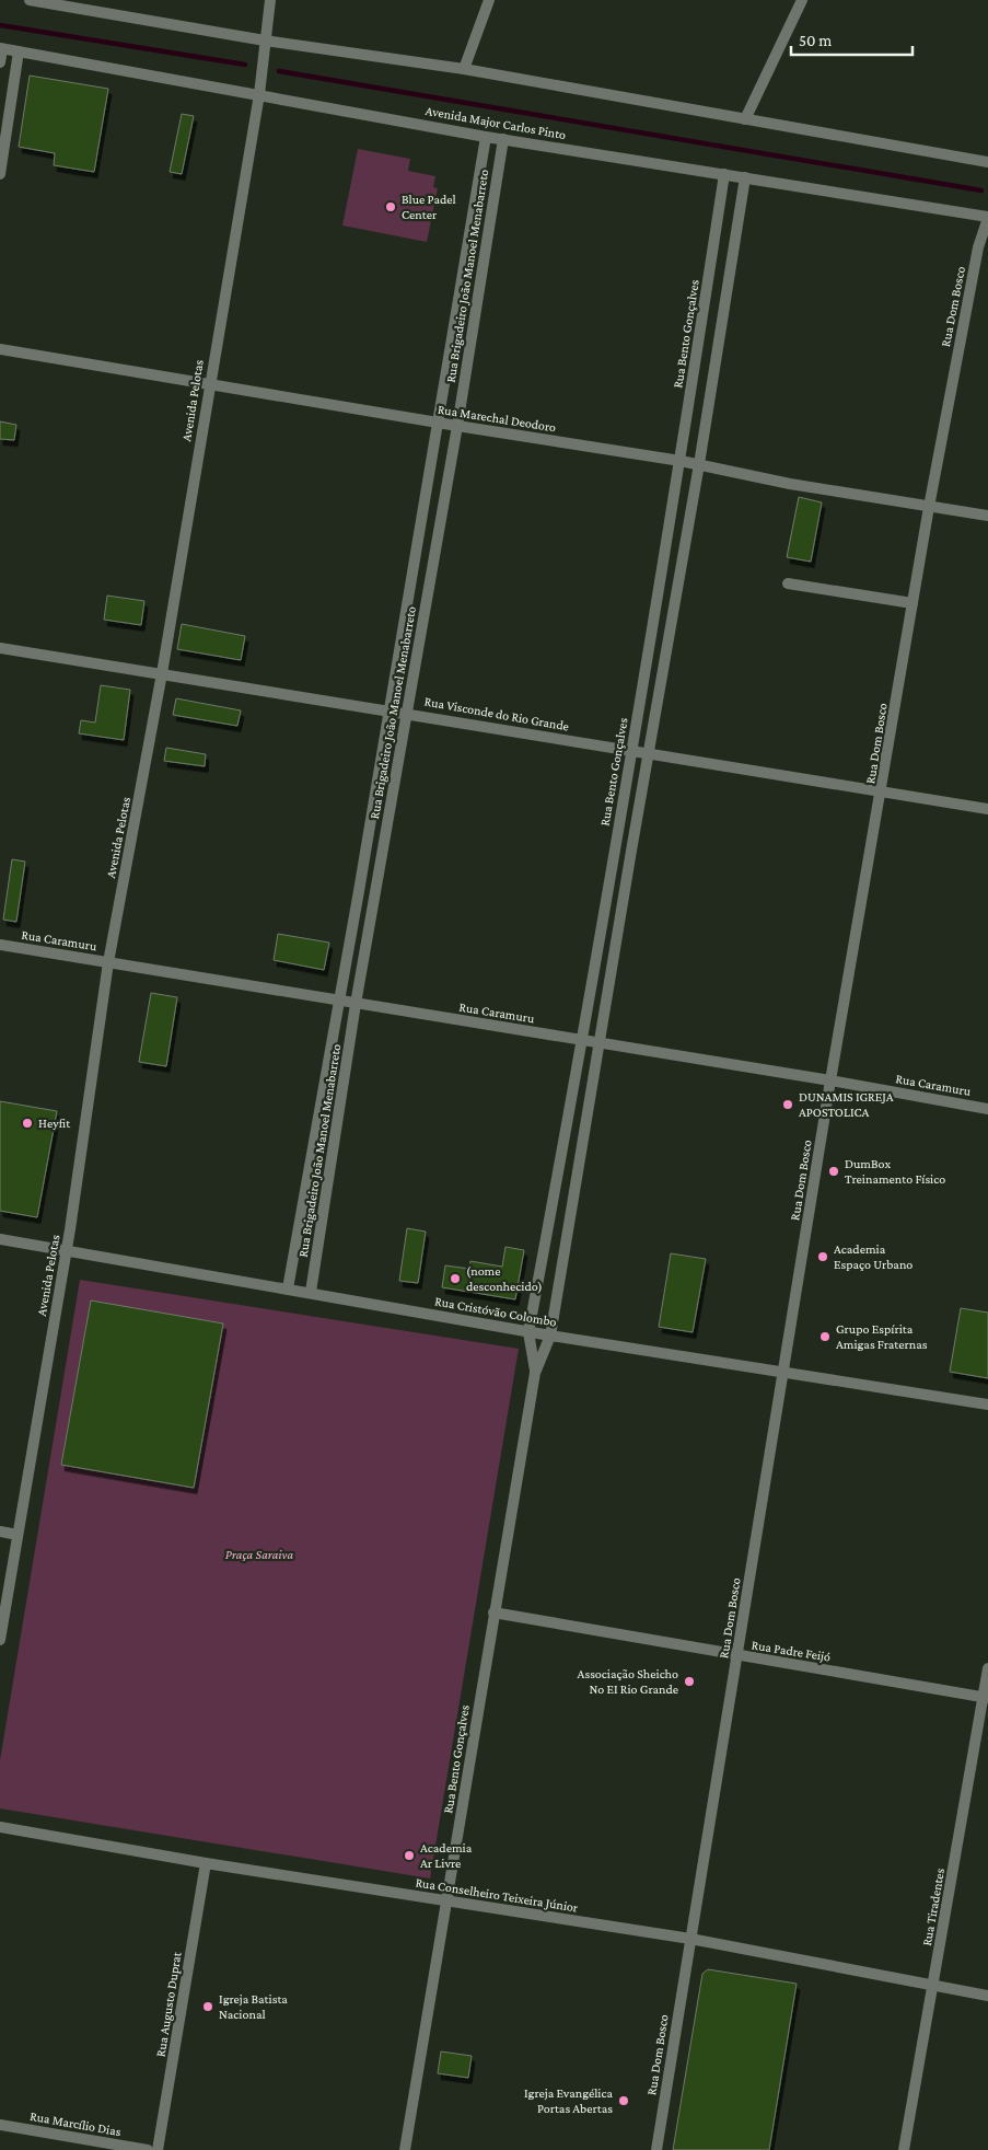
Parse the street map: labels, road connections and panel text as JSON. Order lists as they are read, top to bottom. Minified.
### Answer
{"streets":{"street":["Avenida Major Carlos Pinto","Rua Brigadeiro João Manoel Menabarreto","Rua Dom Bosco","Rua Bento Gonçalves","Avenida Pelotas","Rua Marechal Deodoro","Rua Visconde do Rio Grande","Rua Caramuru","Rua Cristóvão Colombo","Rua Padre Feijó","Rua Conselheiro Teixeira Júnior","Rua Tiradentes","Rua Augusto Duprat","Rua Marcílio Dias"]},"crossings":[["Avenida Major Carlos Pinto","Rua Brigadeiro João Manoel Menabarreto"],["Avenida Major Carlos Pinto","Rua Dom Bosco"],["Avenida Major Carlos Pinto","Rua Bento Gonçalves"],["Avenida Major Carlos Pinto","Avenida Pelotas"],["Rua Brigadeiro João Manoel Menabarreto","Rua Marechal Deodoro"],["Rua Brigadeiro João Manoel Menabarreto","Rua Visconde do Rio Grande"],["Rua Brigadeiro João Manoel Menabarreto","Rua Caramuru"],["Rua Brigadeiro João Manoel Menabarreto","Rua Cristóvão Colombo"],["Rua Dom Bosco","Rua Marechal Deodoro"],["Rua Dom Bosco","Rua Visconde do Rio Grande"],["Rua Dom Bosco","Rua Caramuru"],["Rua Dom Bosco","Rua Cristóvão Colombo"],["Rua Dom Bosco","Rua Padre Feijó"],["Rua Dom Bosco","Rua Conselheiro Teixeira Júnior"],["Rua Bento Gonçalves","Rua Marechal Deodoro"],["Rua Bento Gonçalves","Rua Visconde do Rio Grande"],["Rua Bento Gonçalves","Rua Caramuru"],["Rua Bento Gonçalves","Rua Cristóvão Colombo"],["Rua Bento Gonçalves","Rua Padre Feijó"],["Rua Bento Gonçalves","Rua Conselheiro Teixeira Júnior"],["Avenida Pelotas","Rua Marechal Deodoro"],["Avenida Pelotas","Rua Visconde do Rio Grande"],["Avenida Pelotas","Rua Caramuru"],["Avenida Pelotas","Rua Cristóvão Colombo"],["Rua Padre Feijó","Rua Tiradentes"],["Rua Conselheiro Teixeira Júnior","Rua Tiradentes"],["Rua Conselheiro Teixeira Júnior","Rua Augusto Duprat"]],"parks":["Praça Saraiva"],"places":["Blue Padel Center","DUNAMIS IGREJA APOSTOLICA","Heyfit","DumBox Treinamento Físico","Academia Espaço Urbano","(nome desconhecido)","Grupo Espírita Amigas Fraternas","Associação Sheicho No EI Rio Grande","Academia Ar Livre","Igreja Batista Nacional","Igreja Evangélica Portas Abertas"],"scale_bar":"50 m"}
